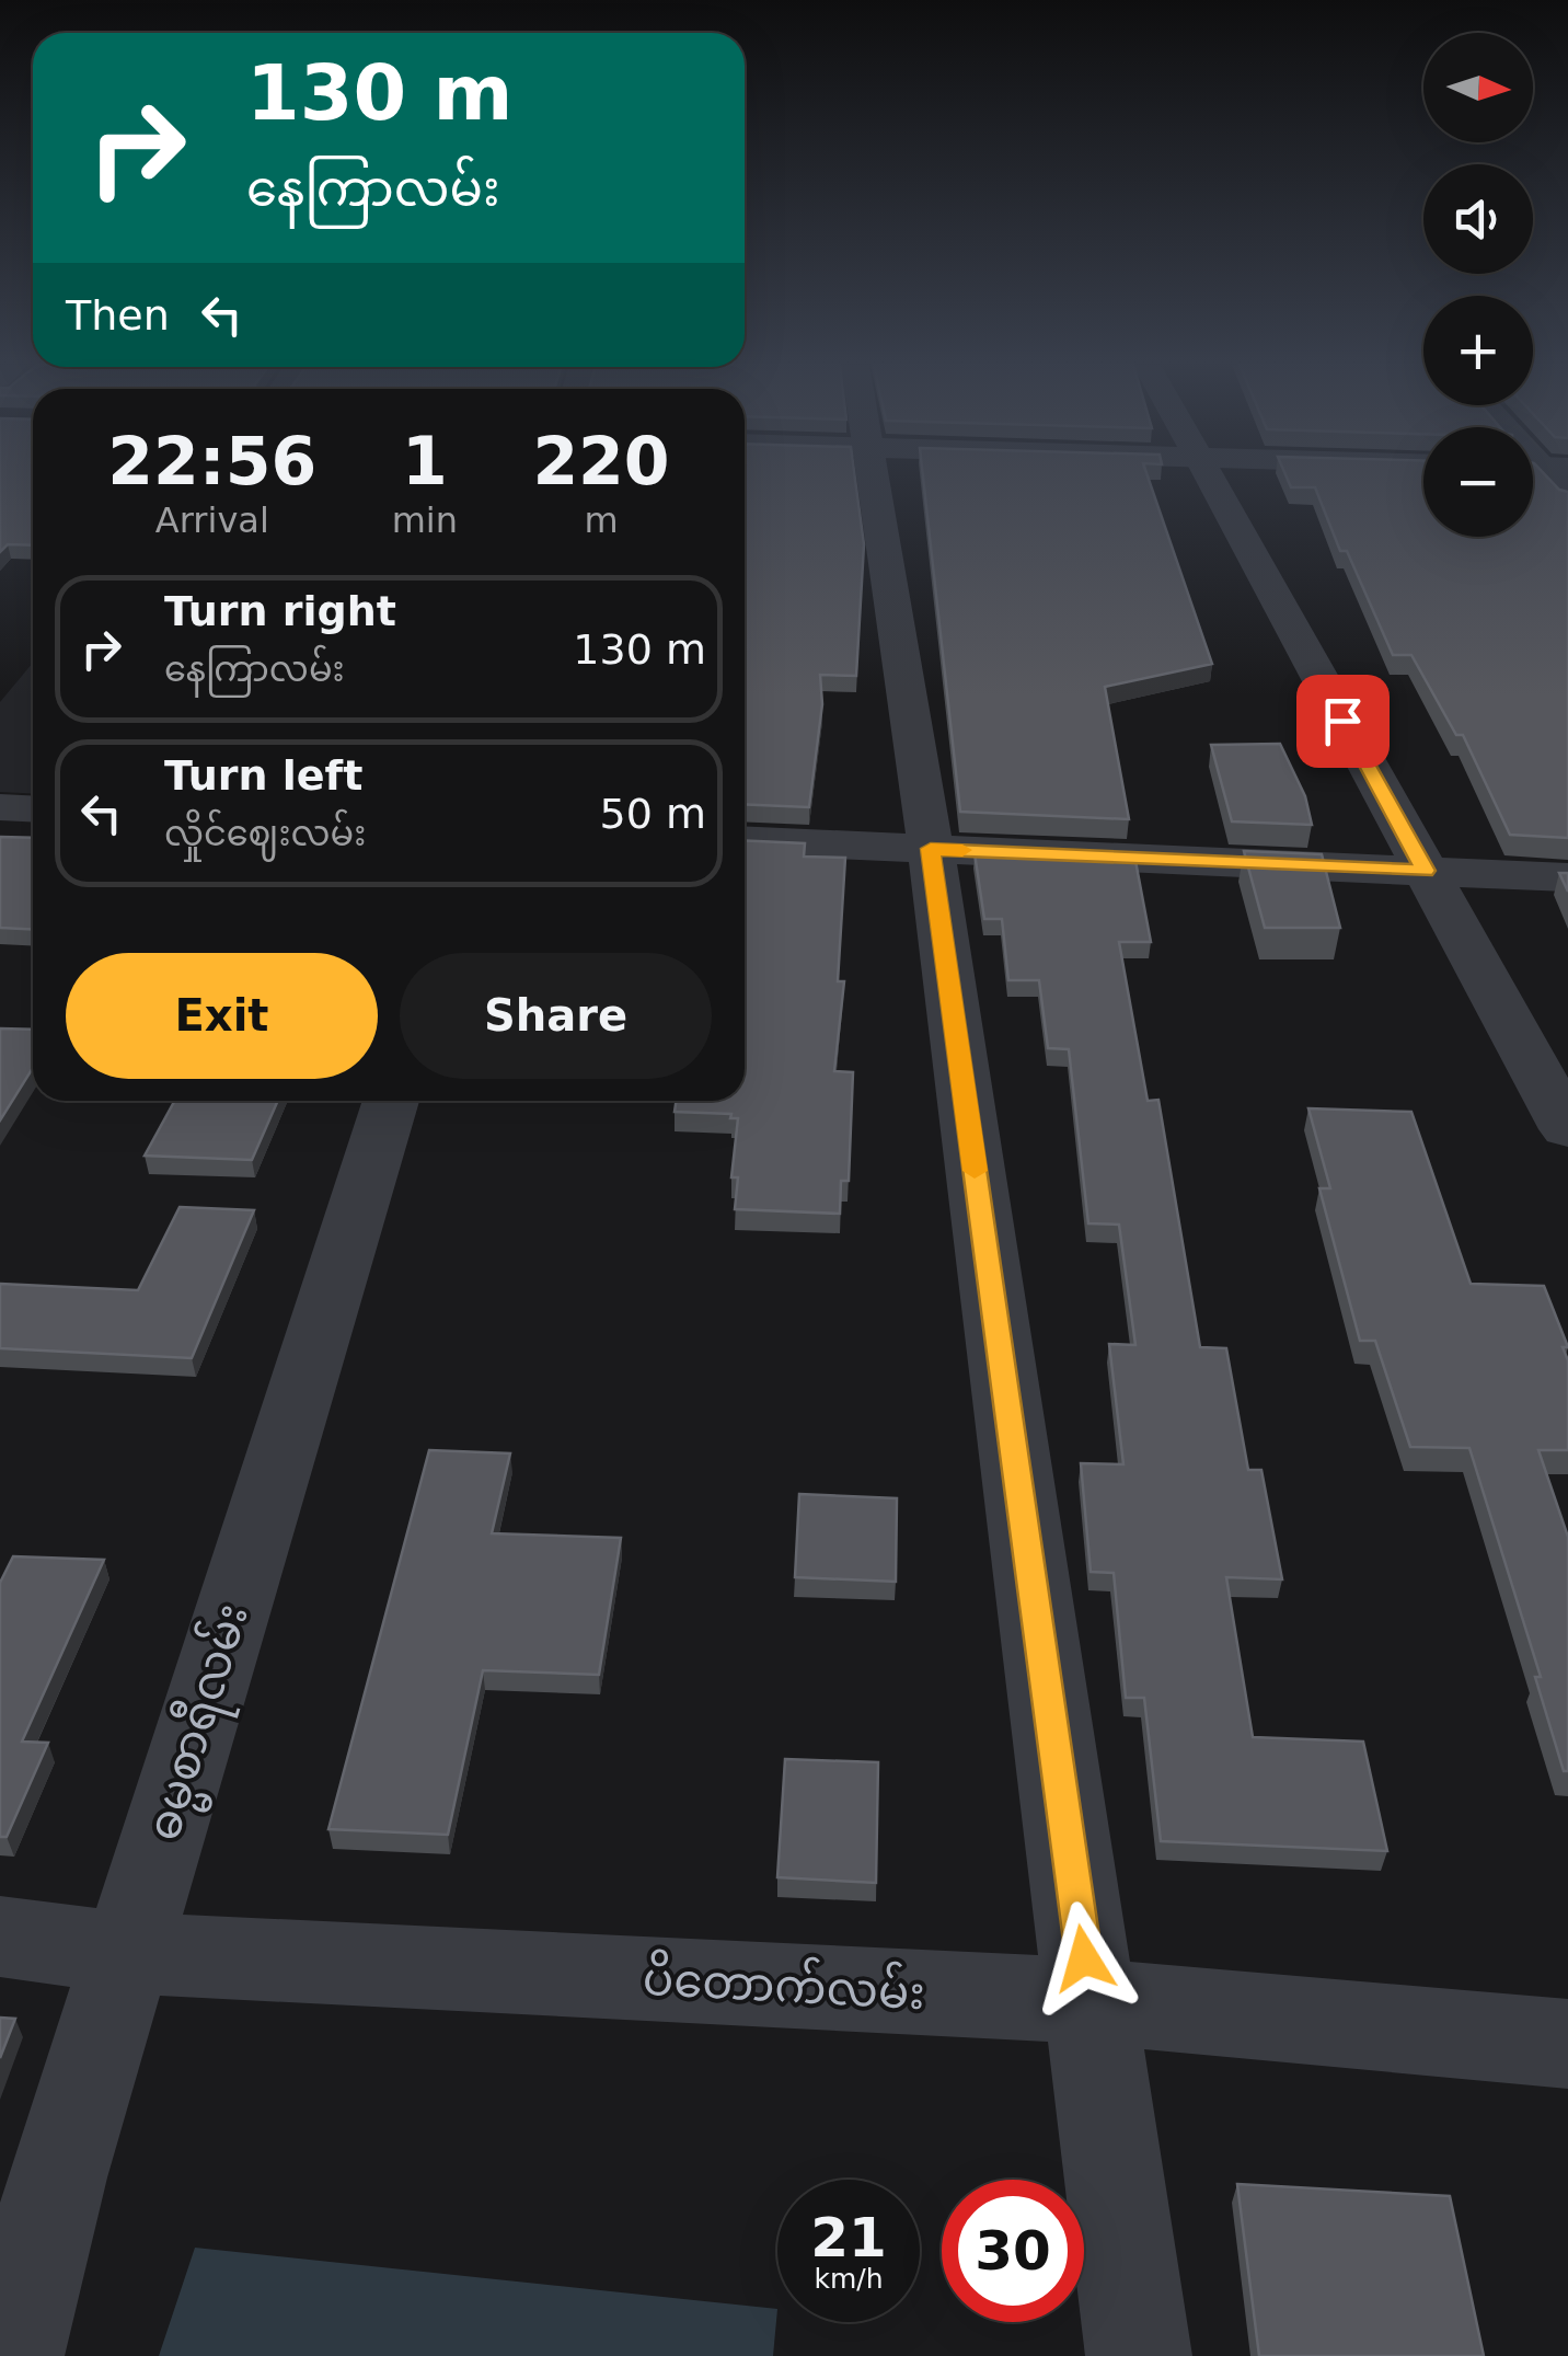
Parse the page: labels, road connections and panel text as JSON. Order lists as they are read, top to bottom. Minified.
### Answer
{"streets":{"street":["ဓမ္မစာရီလမ်း","ပိတောက်လမ်း"]},"crossings":[["ဓမ္မစာရီလမ်း","ပိတောက်လမ်း"]],"north":"right","page":{"map_buttons":["+","−"],"turn":["130 m","နေကြာလမ်း"],"then":"Then","eta":["22:56","Arrival","1","min","220","m"],"list":[{"name":"Turn right","note":"နေကြာလမ်း","value":"130 m"},{"name":"Turn left","note":"လှိုင်ဈေးလမ်း","value":"50 m"}],"buttons":["Exit","Share"],"speed":"21 km/h","limit":"30"}}
